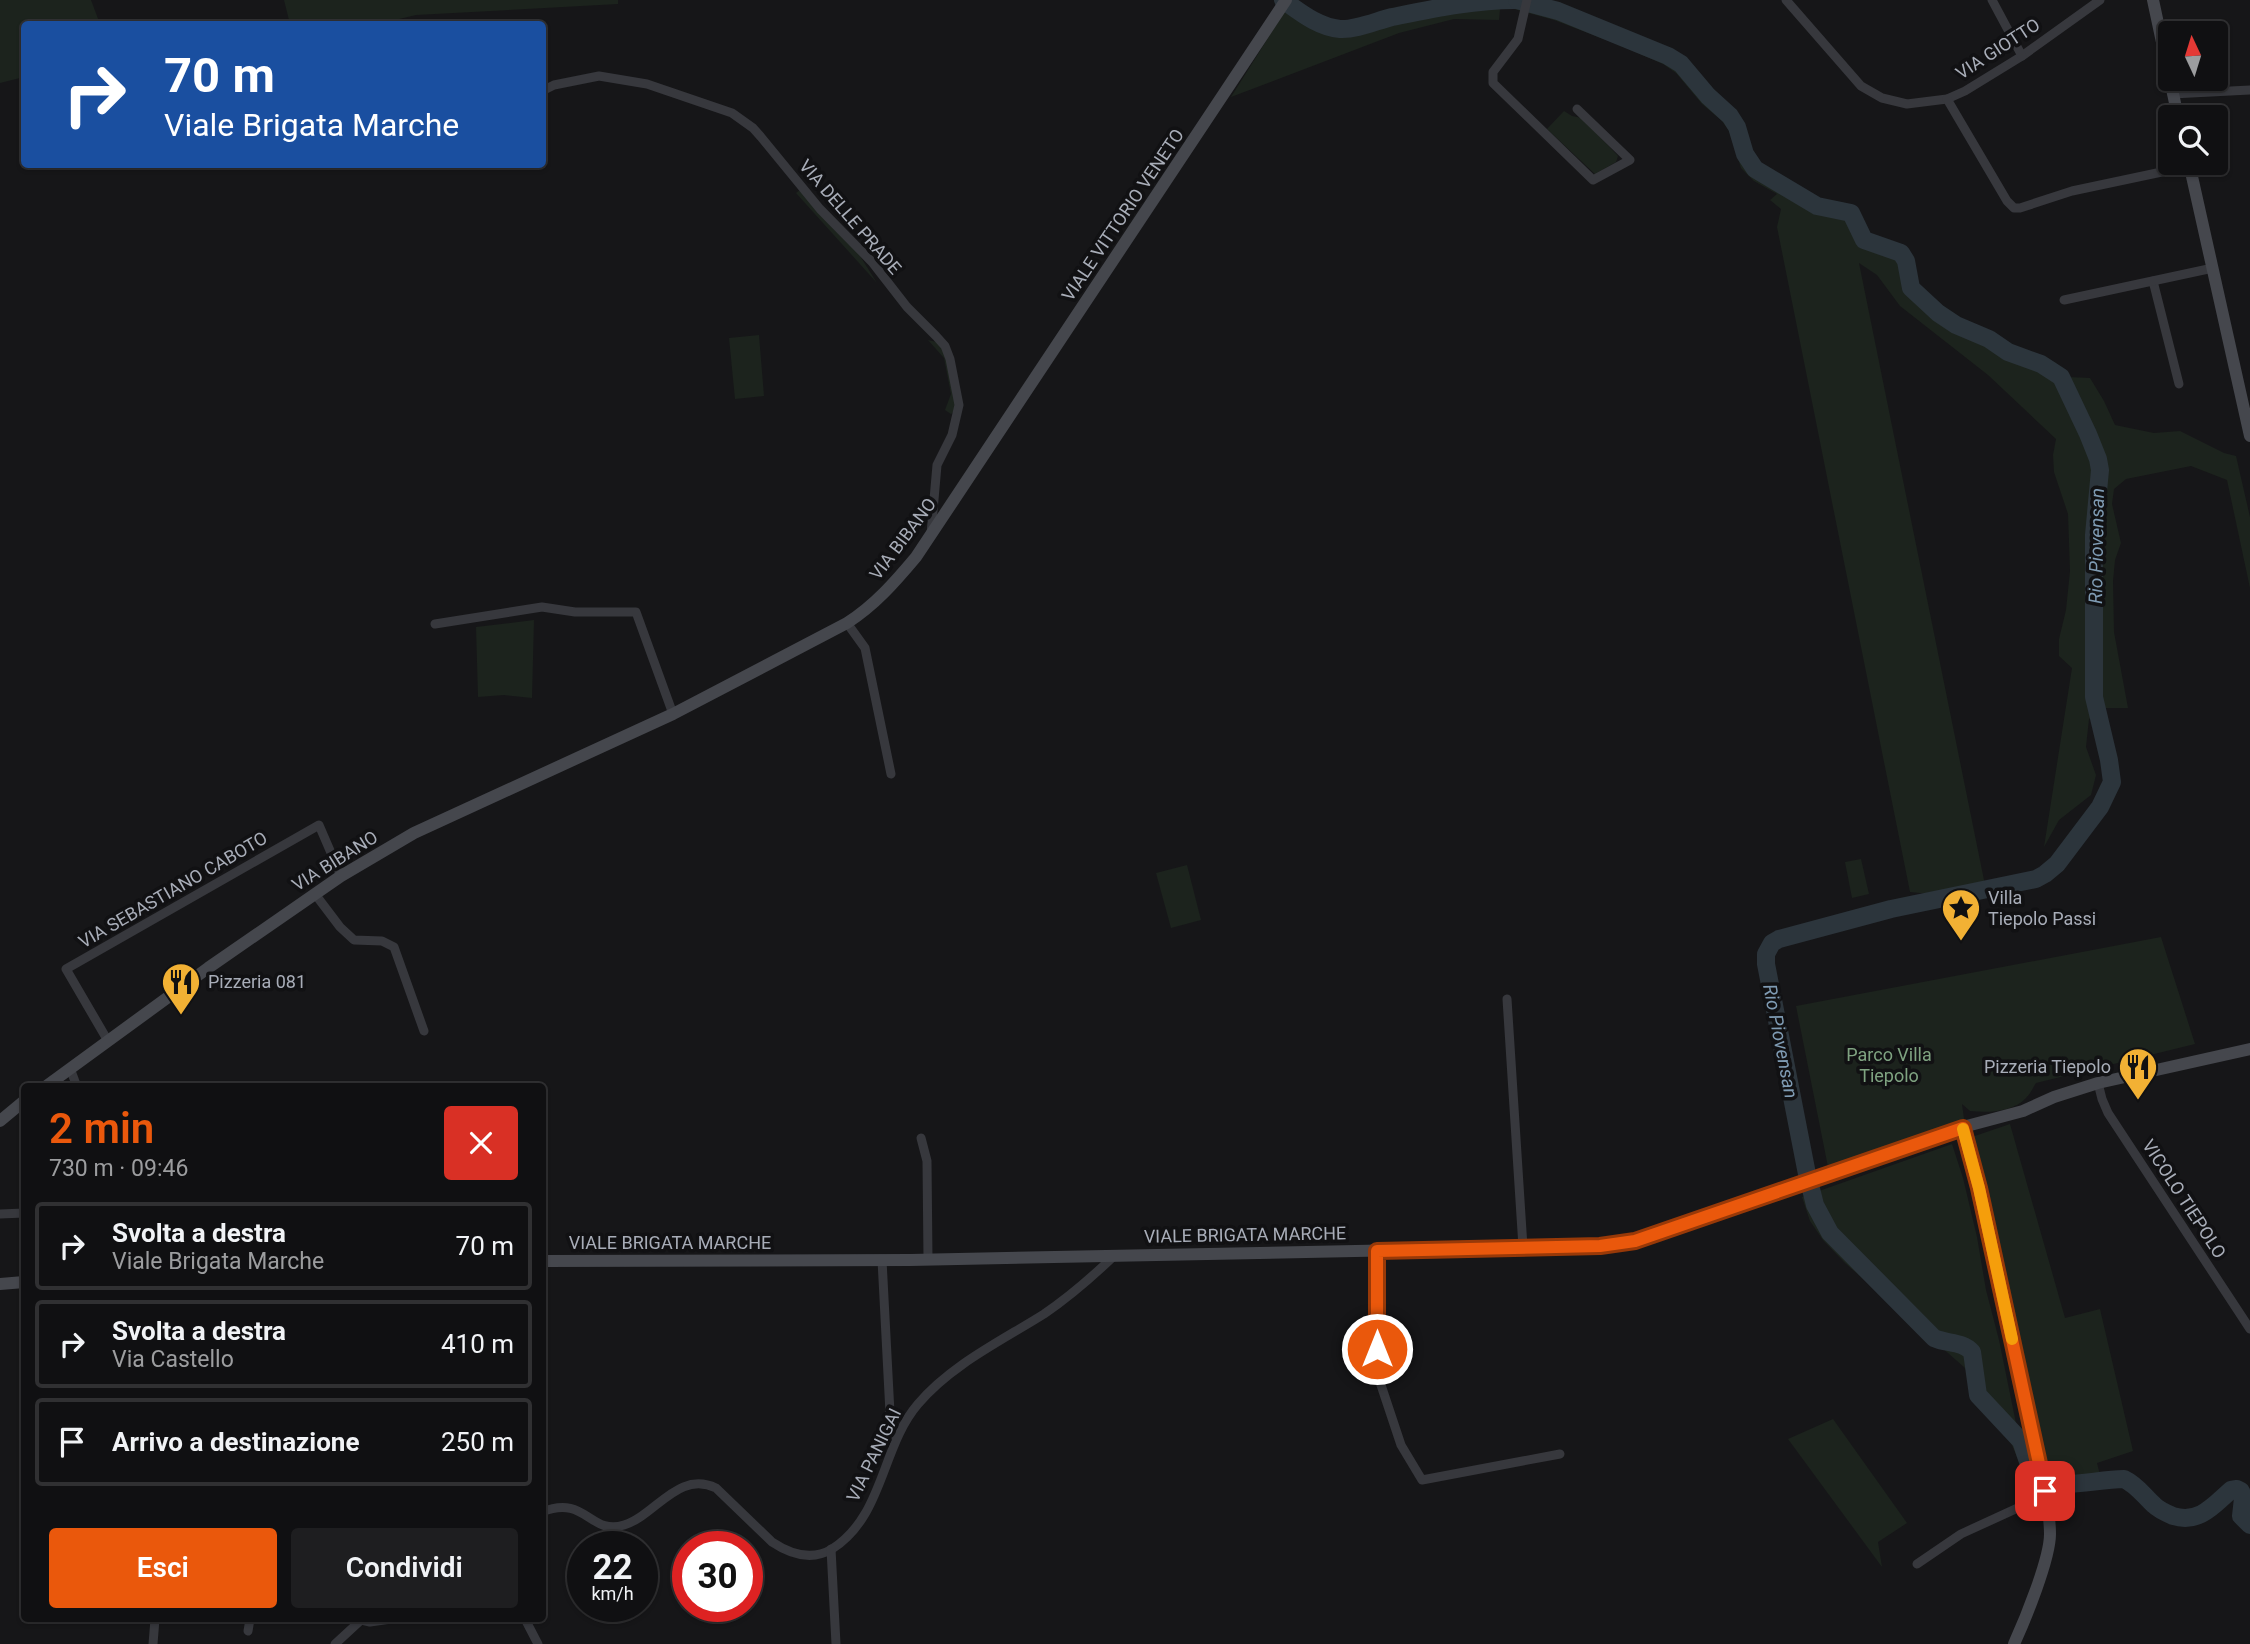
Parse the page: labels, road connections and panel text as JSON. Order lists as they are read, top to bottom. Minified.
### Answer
{"streets":{"street":["VIA GIOTTO","VIALE VITTORIO VENETO","VIA DELLE PRADE","VIA BIBANO","VIA SEBASTIANO CABOTO","VICOLO TIEPOLO","VIALE BRIGATA MARCHE","VIA PANIGAI"]},"crossings":[["VIALE VITTORIO VENETO","VIA BIBANO"],["VIA DELLE PRADE","VIA BIBANO"],["VIA BIBANO","VIA SEBASTIANO CABOTO"],["VICOLO TIEPOLO","VIALE BRIGATA MARCHE"],["VIALE BRIGATA MARCHE","VIA PANIGAI"]],"water":["Rio Piovensan"],"parks":["Parco Villa Tiepolo"],"places":{"place":["Villa Tiepolo Passi"],"restaurant":["Pizzeria 081","Pizzeria Tiepolo"]},"north":"top","page":{"turn":["70 m","Viale Brigata Marche"],"heading":["2 min","730 m · 09:46"],"list":[{"name":"Svolta a destra","note":"Viale Brigata Marche","value":"70 m"},{"name":"Svolta a destra","note":"Via Castello","value":"410 m"},{"name":"Arrivo a destinazione","value":"250 m"}],"buttons":["Esci","Condividi"],"speed":"22 km/h","limit":"30"}}
